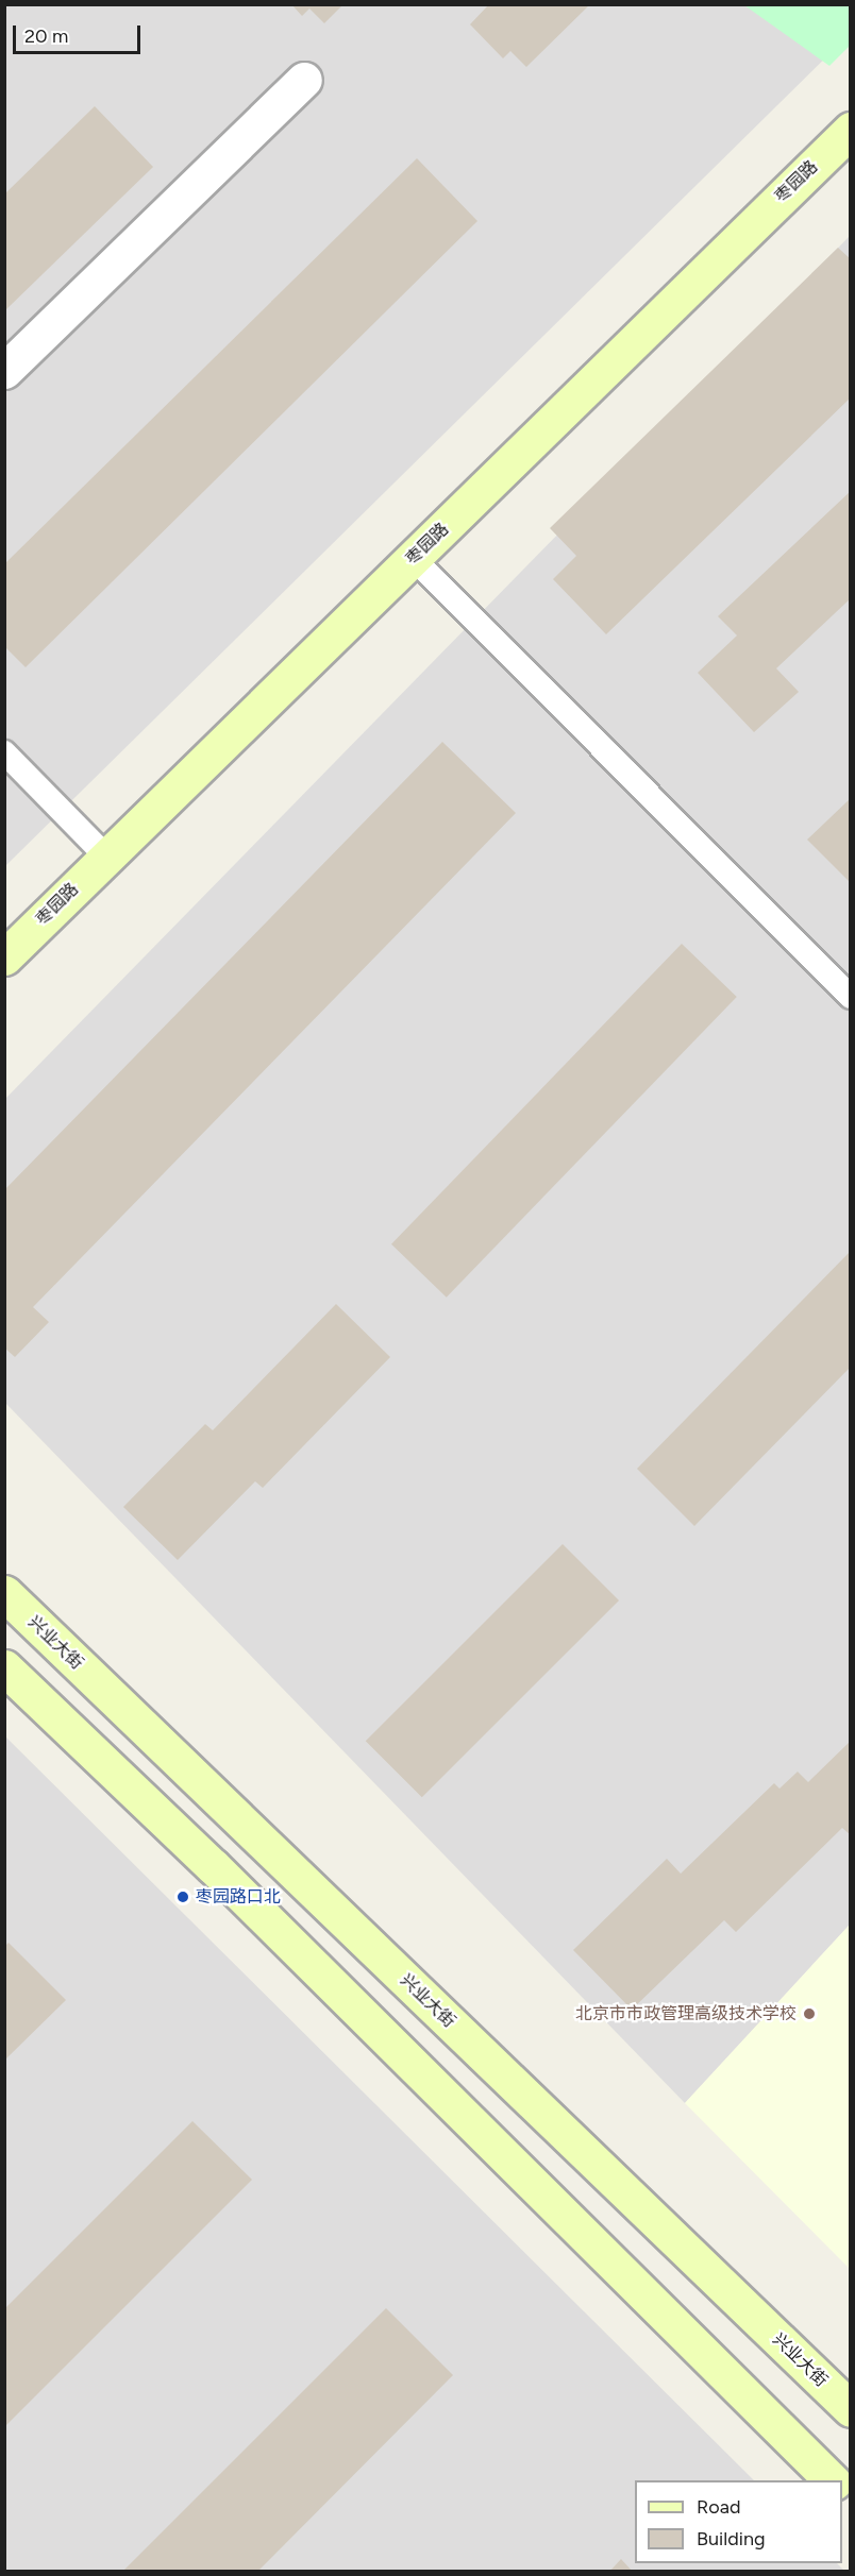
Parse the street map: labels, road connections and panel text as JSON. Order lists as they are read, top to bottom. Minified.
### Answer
{"streets":{"main road":["枣园路","兴业大街"]},"places":["枣园路口北","北京市市政管理高级技术学校"],"legend":["Road","Building"],"scale_bar":"20 m"}
